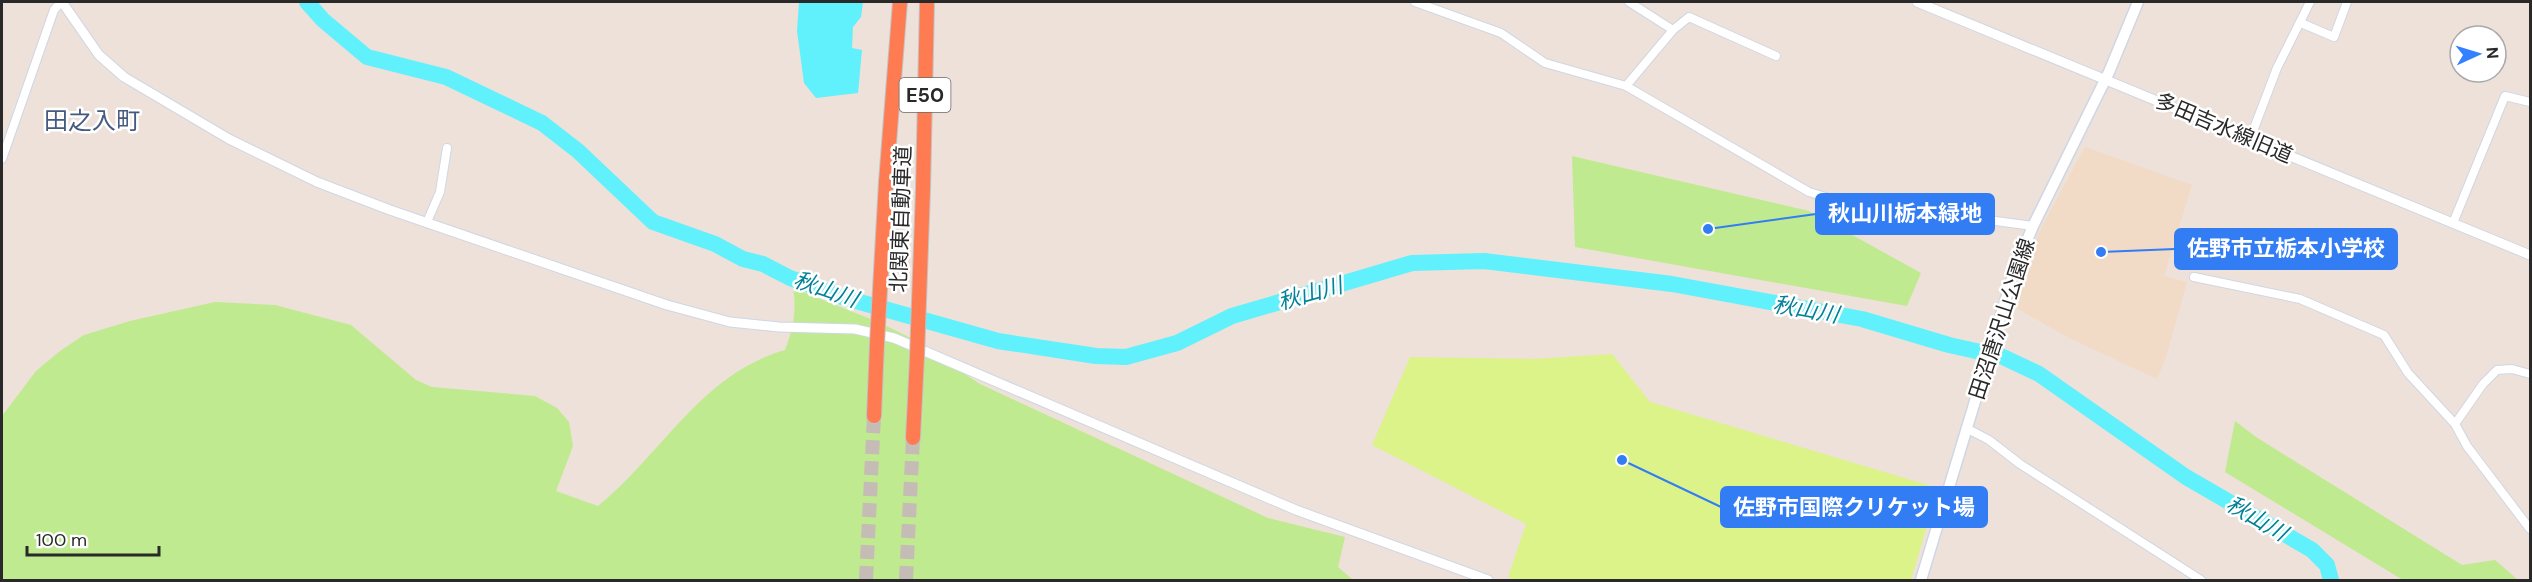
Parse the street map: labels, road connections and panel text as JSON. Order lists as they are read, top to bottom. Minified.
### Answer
{"streets":{"highway":["E50","北関東自動車道"],"main road":["田沼唐沢山公園線"],"street":["多田吉水線旧道"]},"crossings":[["多田吉水線旧道","田沼唐沢山公園線"]],"districts":["田之入町"],"water":["秋山川"],"places":["秋山川栃本緑地","佐野市立栃本小学校","佐野市国際クリケット場"],"scale_bar":"100 m","north":"right"}
